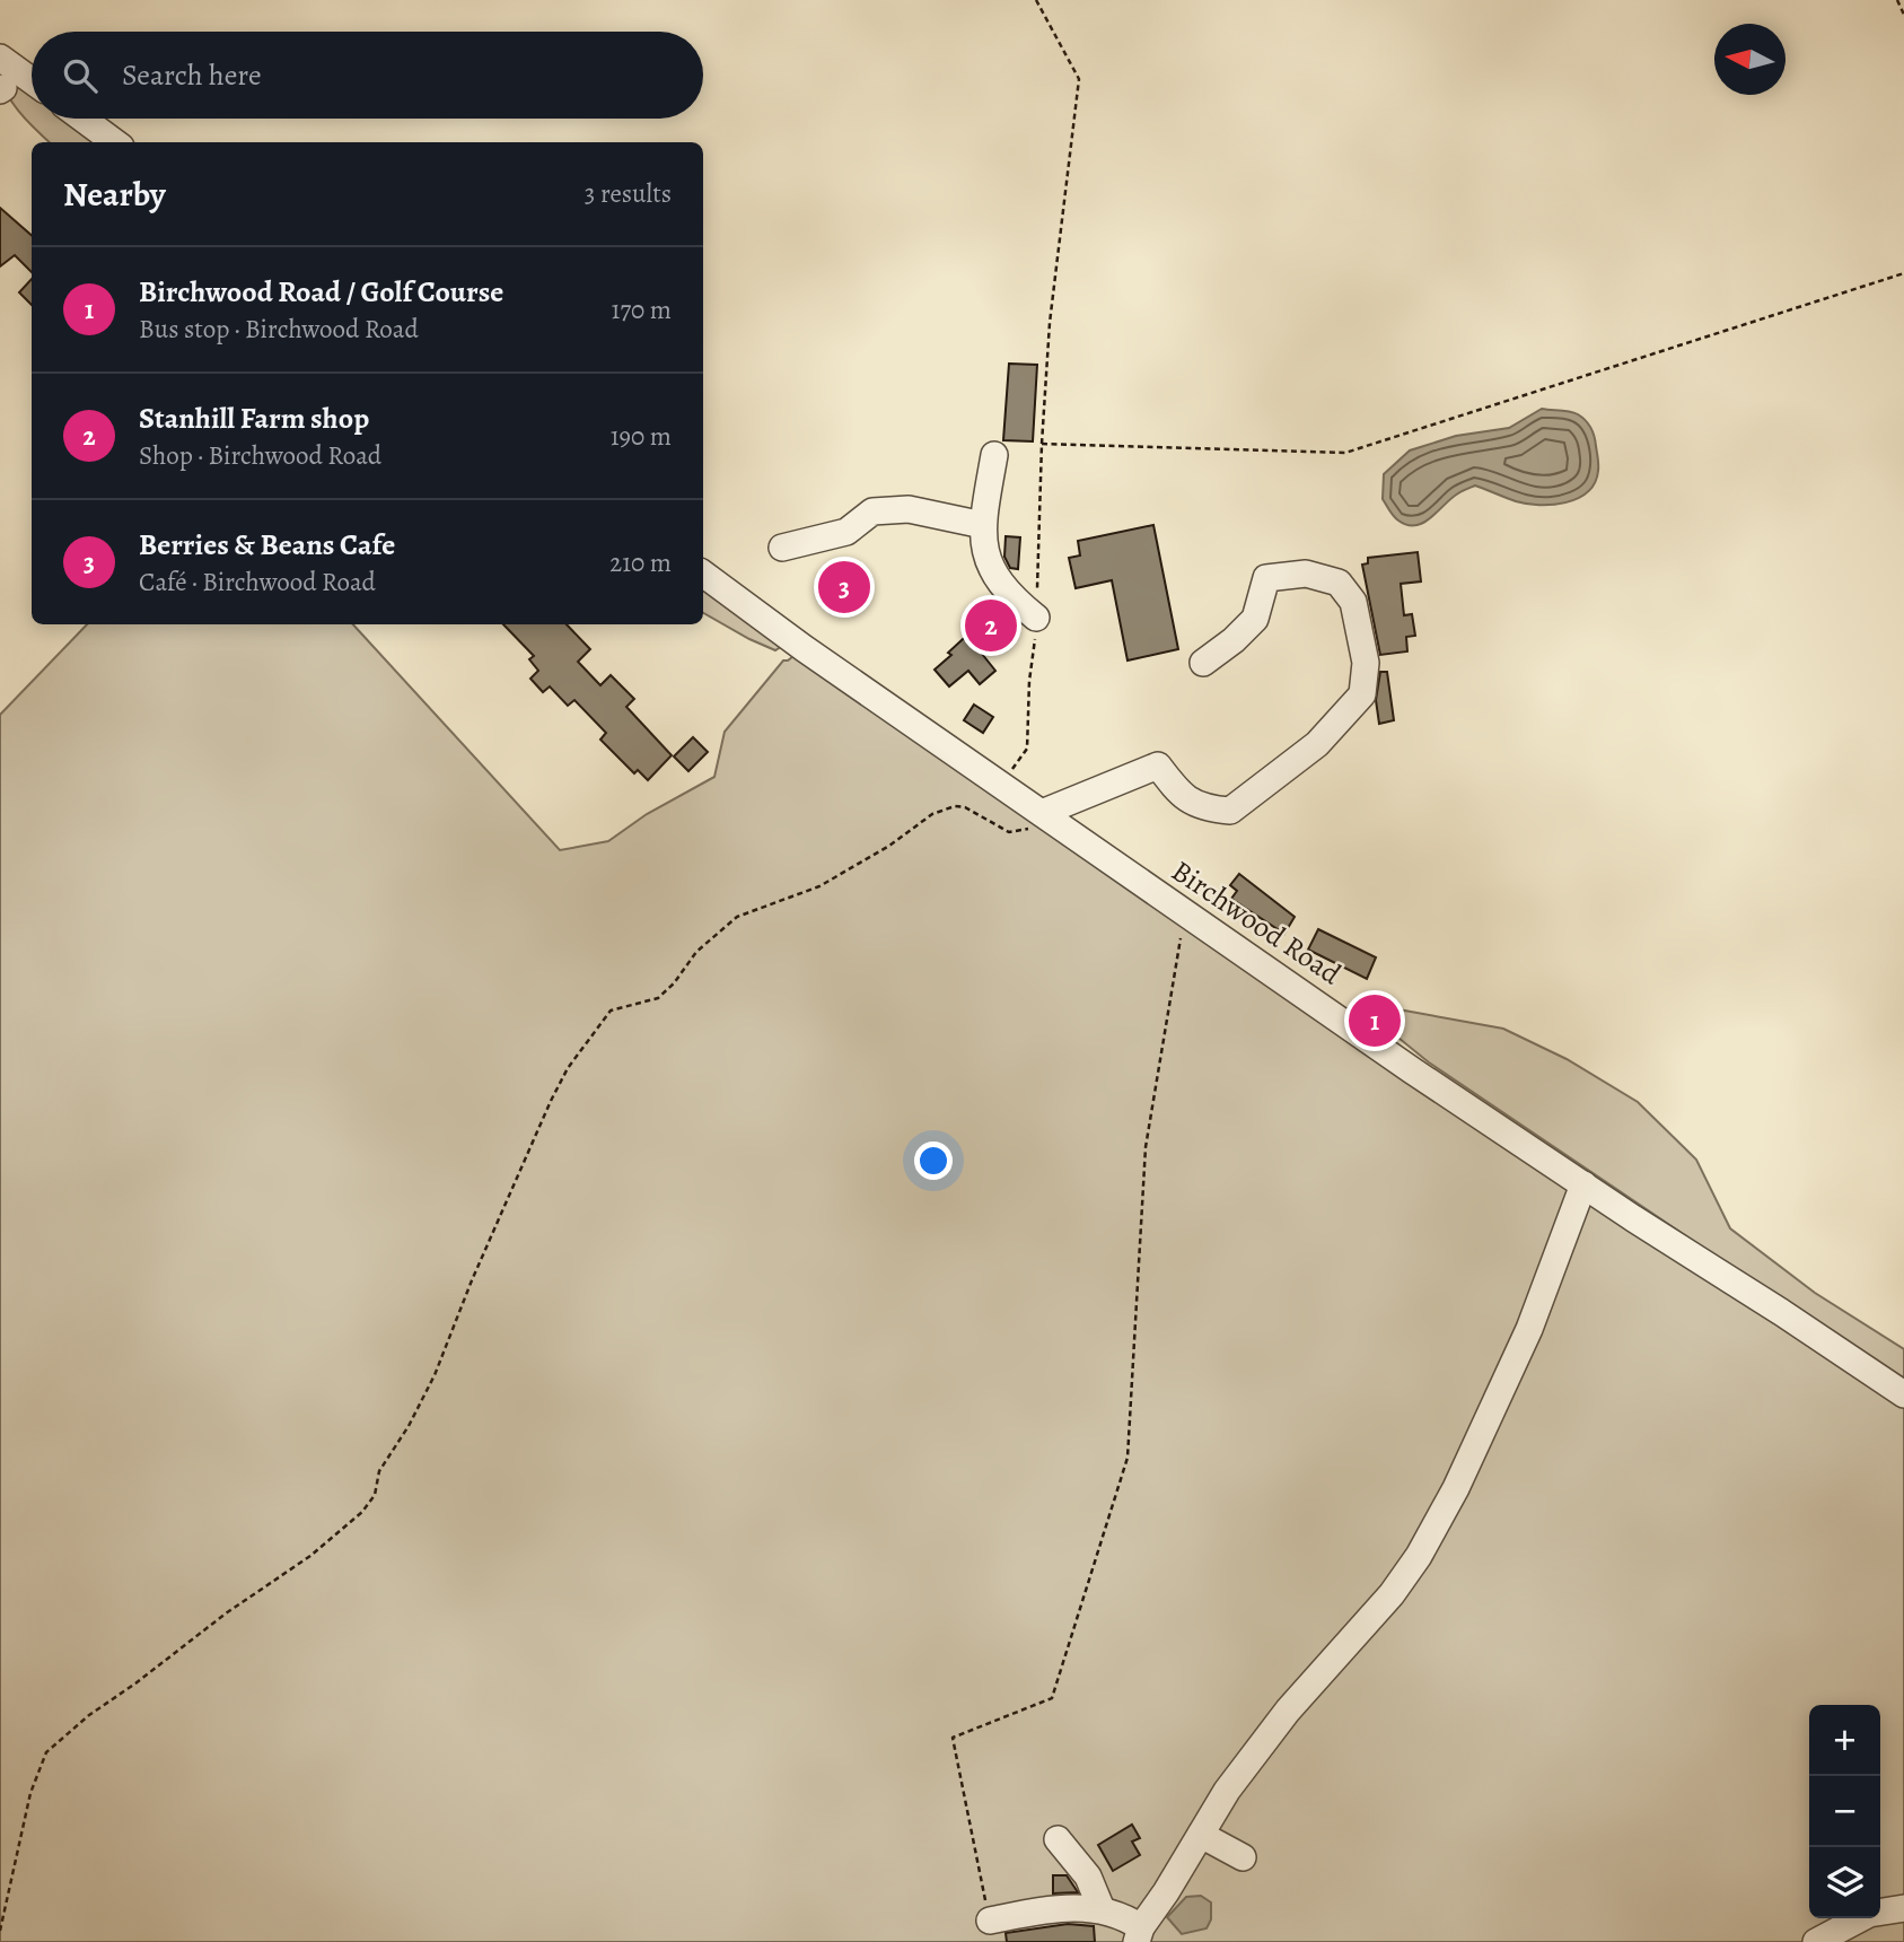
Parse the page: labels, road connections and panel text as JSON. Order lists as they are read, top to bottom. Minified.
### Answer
{"streets":{"street":["Birchwood Road"]},"north":"left","page":{"search":"Search here","heading":["Nearby","3 results"],"list":[{"mark":"1","name":"Birchwood Road / Golf Course","note":"Bus stop · Birchwood Road","value":"170 m"},{"mark":"2","name":"Stanhill Farm shop","note":"Shop · Birchwood Road","value":"190 m"},{"mark":"3","name":"Berries & Beans Cafe","note":"Café · Birchwood Road","value":"210 m"}],"pins":["3","2","1"],"map_buttons":["+","−"]}}
